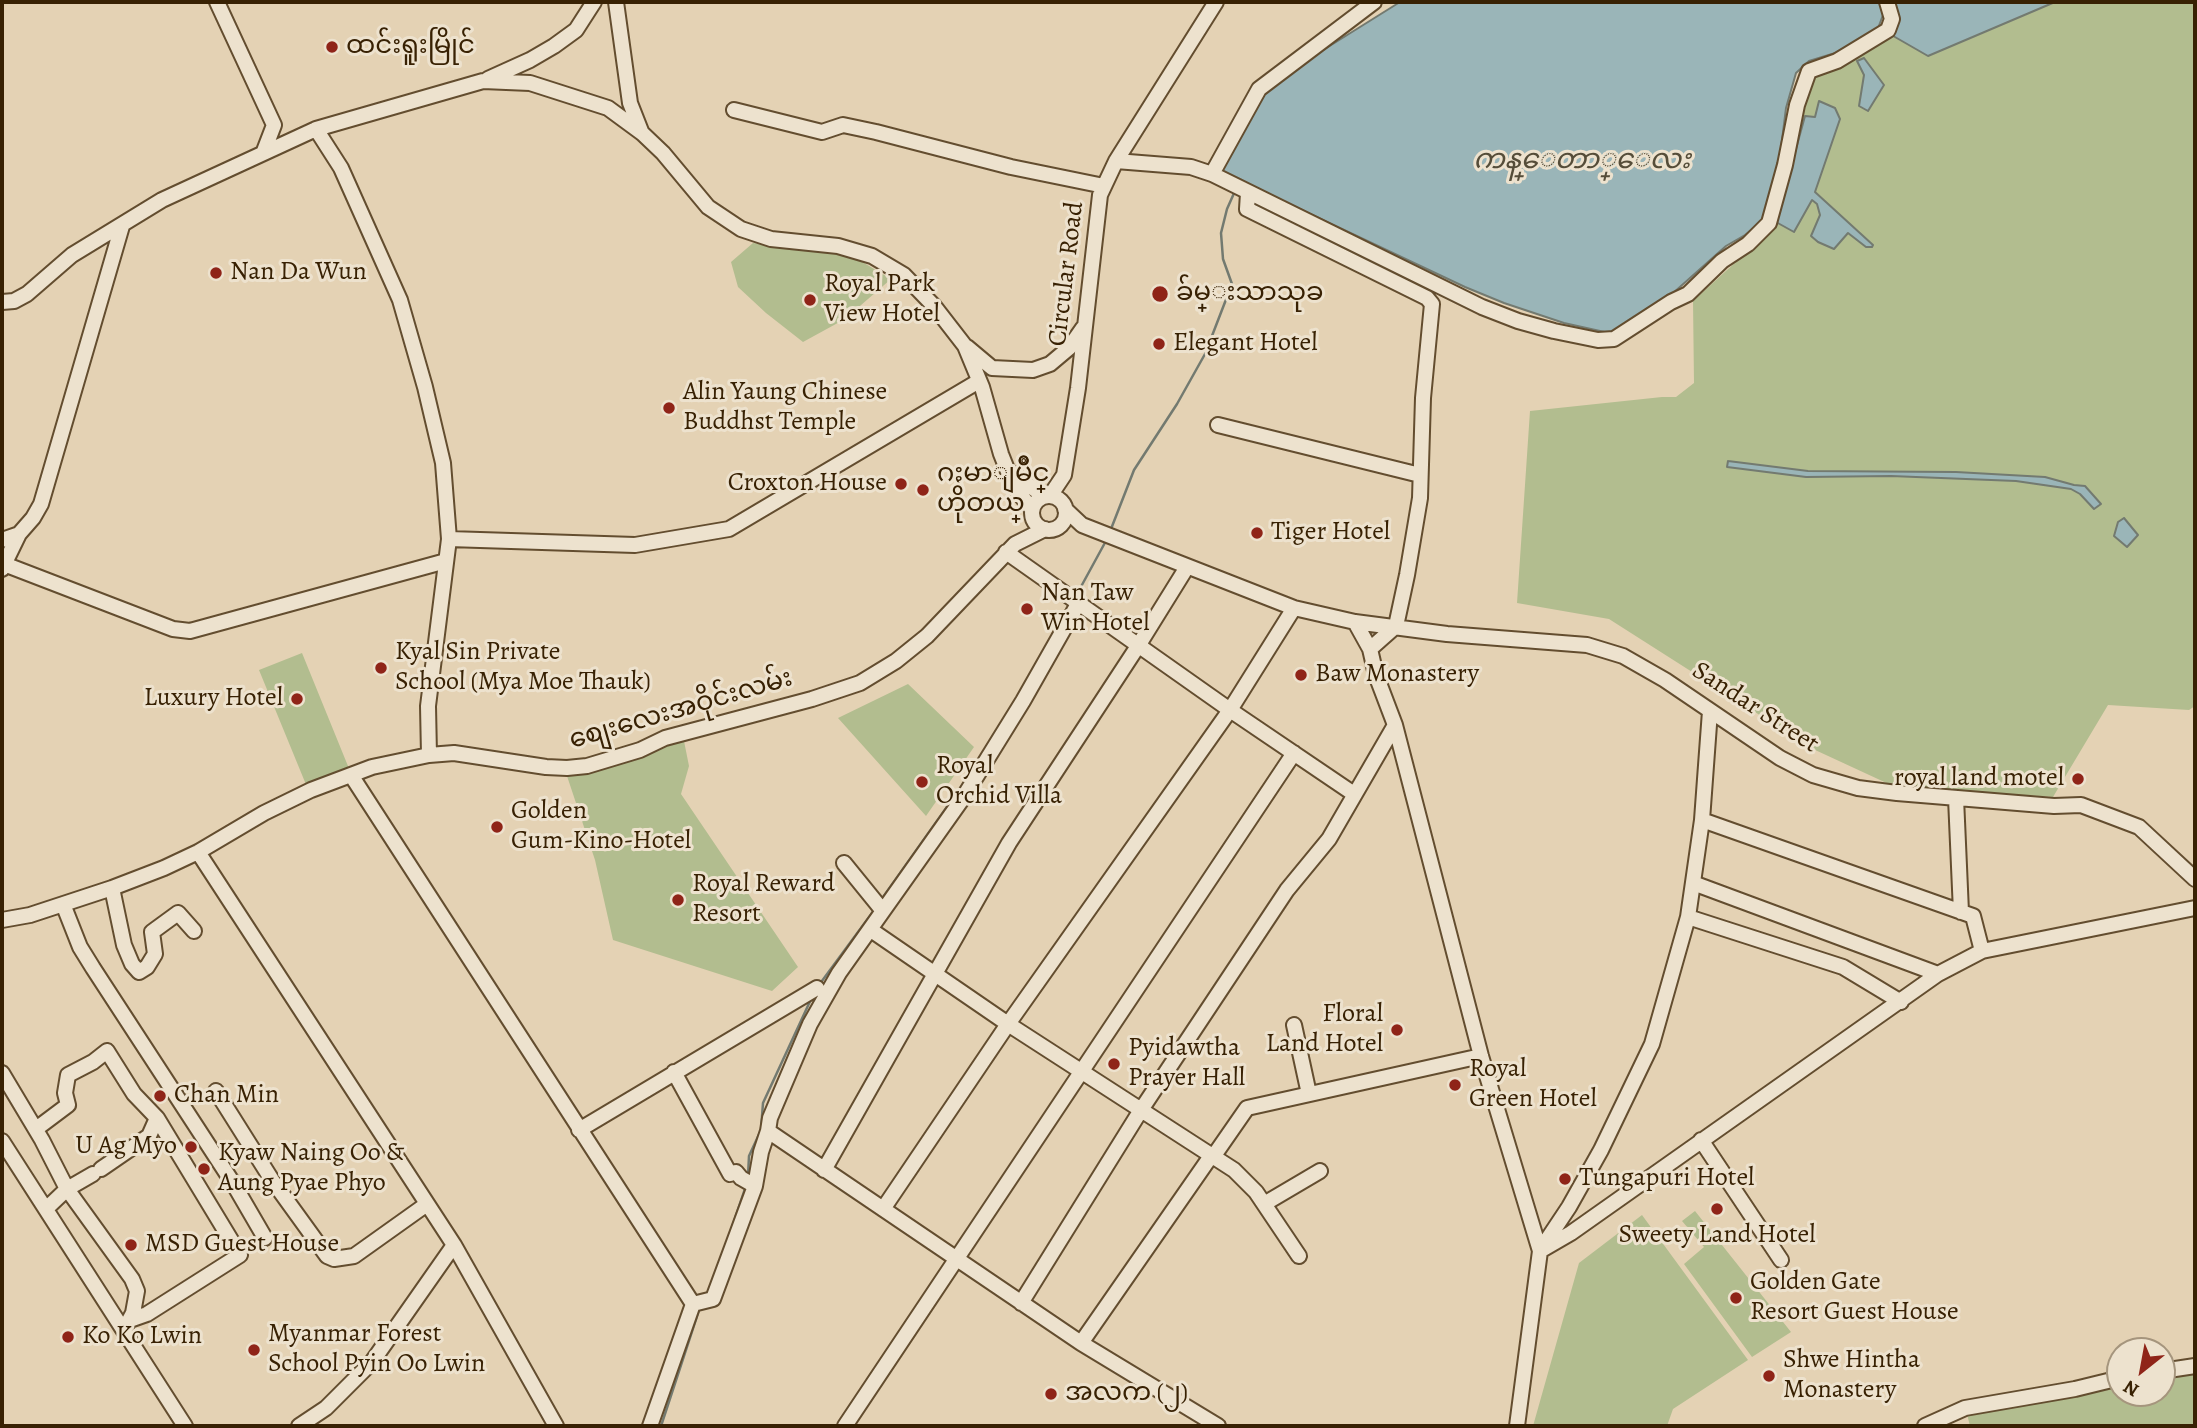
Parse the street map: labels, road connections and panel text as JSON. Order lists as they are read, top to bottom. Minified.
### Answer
{"streets":{"street":["Circular Road","Sandar Street","စျေးလေးအဝိုင်းလမ်း"]},"water":["ကန္ေတာ္ေလး"],"places":["ထင်းရူးမြိုင်","Nan Da Wun","ခ်မ္းသာသုခ","Royal Park View Hotel","Elegant Hotel","Alin Yaung Chinese Buddhst Temple","Croxton House","ဂႏမာျမိဳင္ ဟိုတယ္","Tiger Hotel","Nan Taw Win Hotel","Kyal Sin Private School (Mya Moe Thauk)","Baw Monastery","Luxury Hotel","royal land motel","Royal Orchid Villa","Golden Gum-Kino-Hotel","Royal Reward Resort","Floral Land Hotel","Pyidawtha Prayer Hall","Royal Green Hotel","Chan Min","U Ag Myo","Kyaw Naing Oo & Aung Pyae Phyo","Tungapuri Hotel","Sweety Land Hotel","MSD Guest House","Golden Gate Resort Guest House","Ko Ko Lwin","Myanmar Forest School Pyin Oo Lwin","Shwe Hintha Monastery","အလက (၂)"],"north":"bottom left"}
